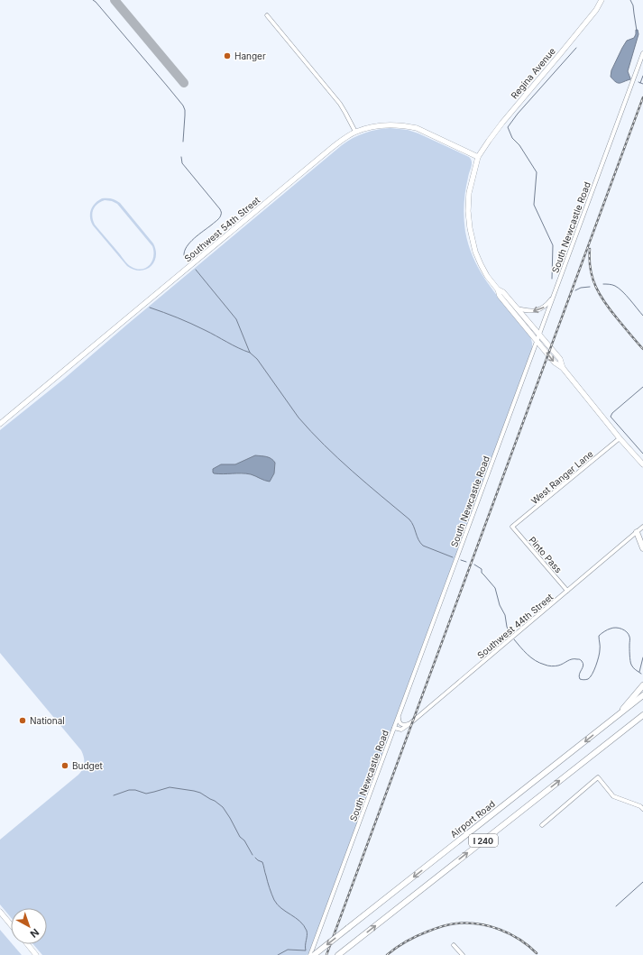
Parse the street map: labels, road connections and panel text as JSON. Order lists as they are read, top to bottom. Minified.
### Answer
{"streets":{"highway":["Airport Road","I 240"],"main road":["Regina Avenue","Southwest 54th Street"],"street":["South Newcastle Road","West Ranger Lane","Pinto Pass","Southwest 44th Street"]},"crossings":[["Regina Avenue","Southwest 54th Street"],["South Newcastle Road","Southwest 44th Street"],["West Ranger Lane","Pinto Pass"],["Pinto Pass","Southwest 44th Street"]],"places":["Hanger","National","Budget"],"north":"bottom right"}
